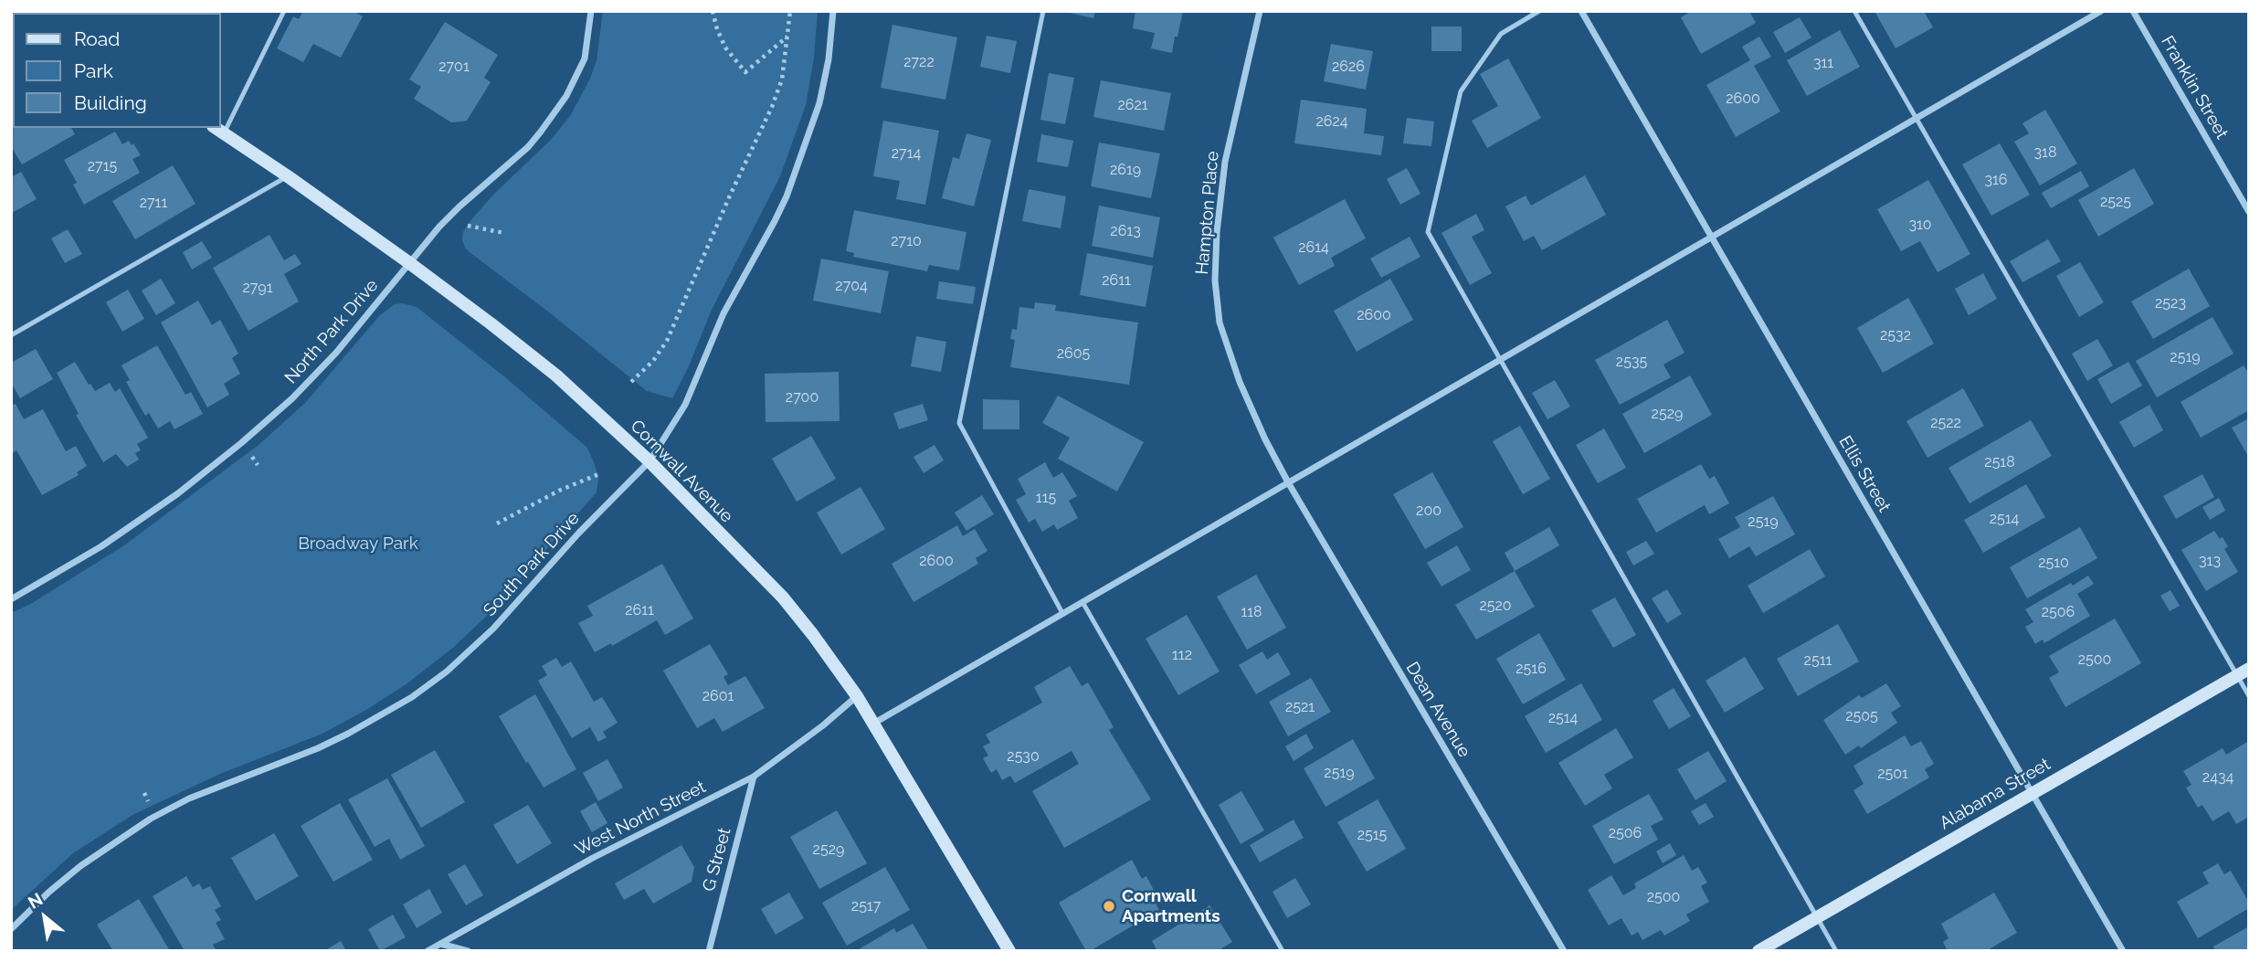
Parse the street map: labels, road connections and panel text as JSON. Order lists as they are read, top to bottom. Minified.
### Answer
{"streets":{"main road":["Cornwall Avenue","Alabama Street"],"street":["Franklin Street","Hampton Place","North Park Drive","Ellis Street","South Park Drive","Dean Avenue","West North Street","G Street"]},"crossings":[["Hampton Place","Dean Avenue"],["North Park Drive","Cornwall Avenue"],["Cornwall Avenue","South Park Drive"],["Cornwall Avenue","West North Street"],["Ellis Street","Alabama Street"],["West North Street","G Street"]],"parks":["Broadway Park"],"places":["Cornwall Apartments"],"house_numbers":["2722","311","2701","2626","2600","2621","2624","318","2714","2715","2619","316","2525","2711","310","2613","2710","2614","2611","2704","2791","2523","2600","2532","2605","2519","2535","2700","2529","2522","2518","115","200","2514","2519","2600","313","2510","2520","2611","118","2506","112","2500","2511","2516","2601","2521","2505","2514","2530","2519","2501","2434","2506","2515","2529","2500","2517"],"legend":["Road","Park","Building"],"north":"top left"}
